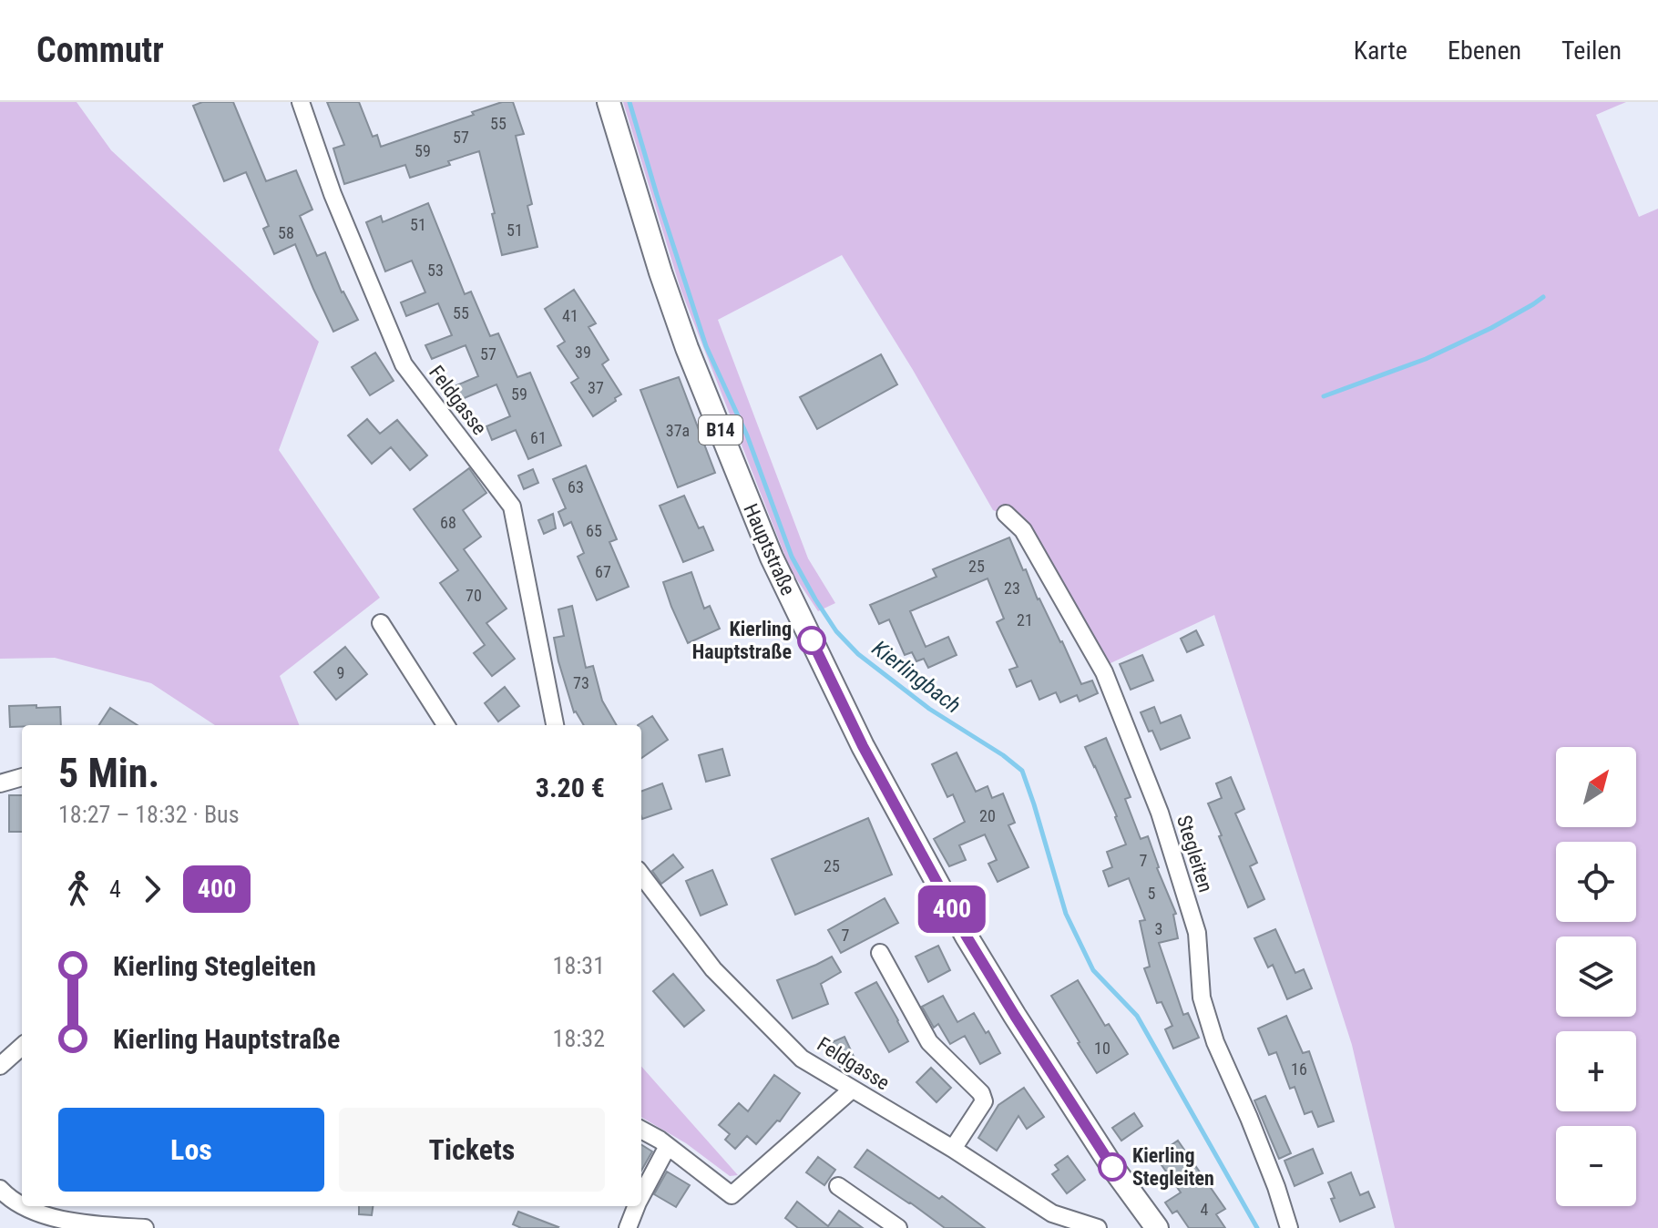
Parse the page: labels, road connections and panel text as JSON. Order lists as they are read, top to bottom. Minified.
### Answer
{"streets":{"main road":["B14","Hauptstraße"],"street":["Feldgasse","Stegleiten"]},"water":["Kierlingbach"],"places":["Kierling Hauptstraße","Kierling Stegleiten"],"lines":["bus line 400"],"house_numbers":["55","57","59","51","51","58","53","55","41","39","57","37","59","37a","61","63","68","65","25","67","23","70","21","9","73","20","7","25","5","3","7","10","16","4"],"north":"top right","page":{"header":"Commutr","nav":["Karte","Ebenen","Teilen"],"on_map":"400","heading":["5 Min.","18:27 – 18:32 · Bus","3.20 €"],"map_buttons":["+","−"],"legs":["4","400"],"list":[{"name":"Kierling Stegleiten","value":"18:31"},{"name":"Kierling Hauptstraße","value":"18:32"}],"buttons":["Los","Tickets"]}}
